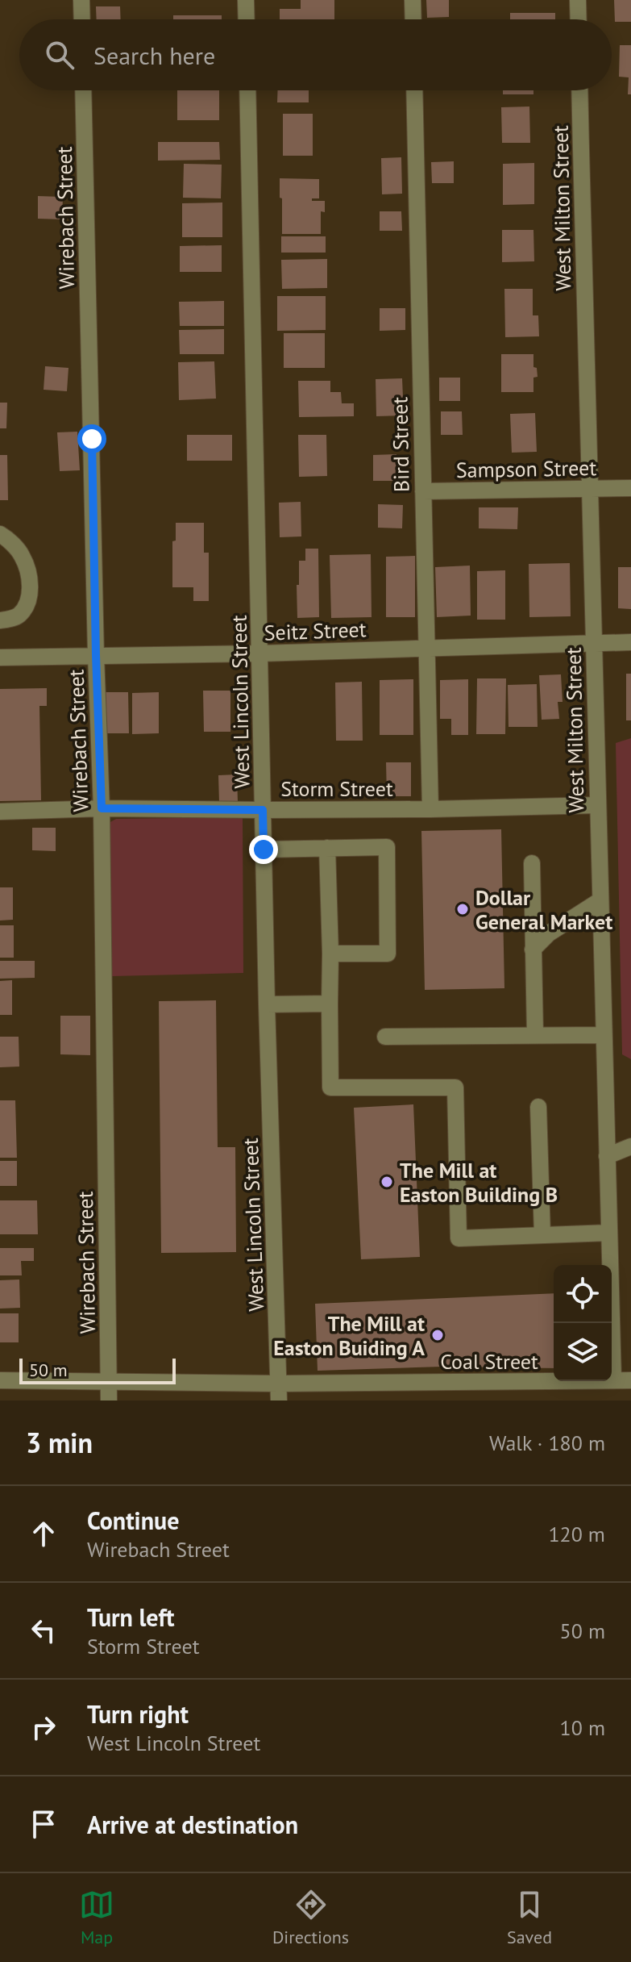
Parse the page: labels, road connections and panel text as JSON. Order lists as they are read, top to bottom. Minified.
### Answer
{"streets":{"street":["West Milton Street","Wirebach Street","Bird Street","Sampson Street","Seitz Street","West Lincoln Street","Storm Street","Coal Street"]},"crossings":[["West Milton Street","Sampson Street"],["West Milton Street","Seitz Street"],["West Milton Street","Storm Street"],["West Milton Street","Coal Street"],["Wirebach Street","Seitz Street"],["Wirebach Street","Storm Street"],["Wirebach Street","Coal Street"],["Bird Street","Sampson Street"],["Bird Street","Seitz Street"],["Bird Street","Storm Street"],["Seitz Street","West Lincoln Street"],["West Lincoln Street","Storm Street"],["West Lincoln Street","Coal Street"]],"places":["Dollar General Market","The Mill at Easton Building B","The Mill at Easton Buiding A"],"scale_bar":"50 m","page":{"search":"Search here","scale":"50 m","heading":["3 min","Walk · 180 m"],"list":[["Continue","Wirebach Street","120 m"],["Turn left","Storm Street","50 m"],["Turn right","West Lincoln Street","10 m"],"Arrive at destination"],"nav":["Map","Directions","Saved"]}}
